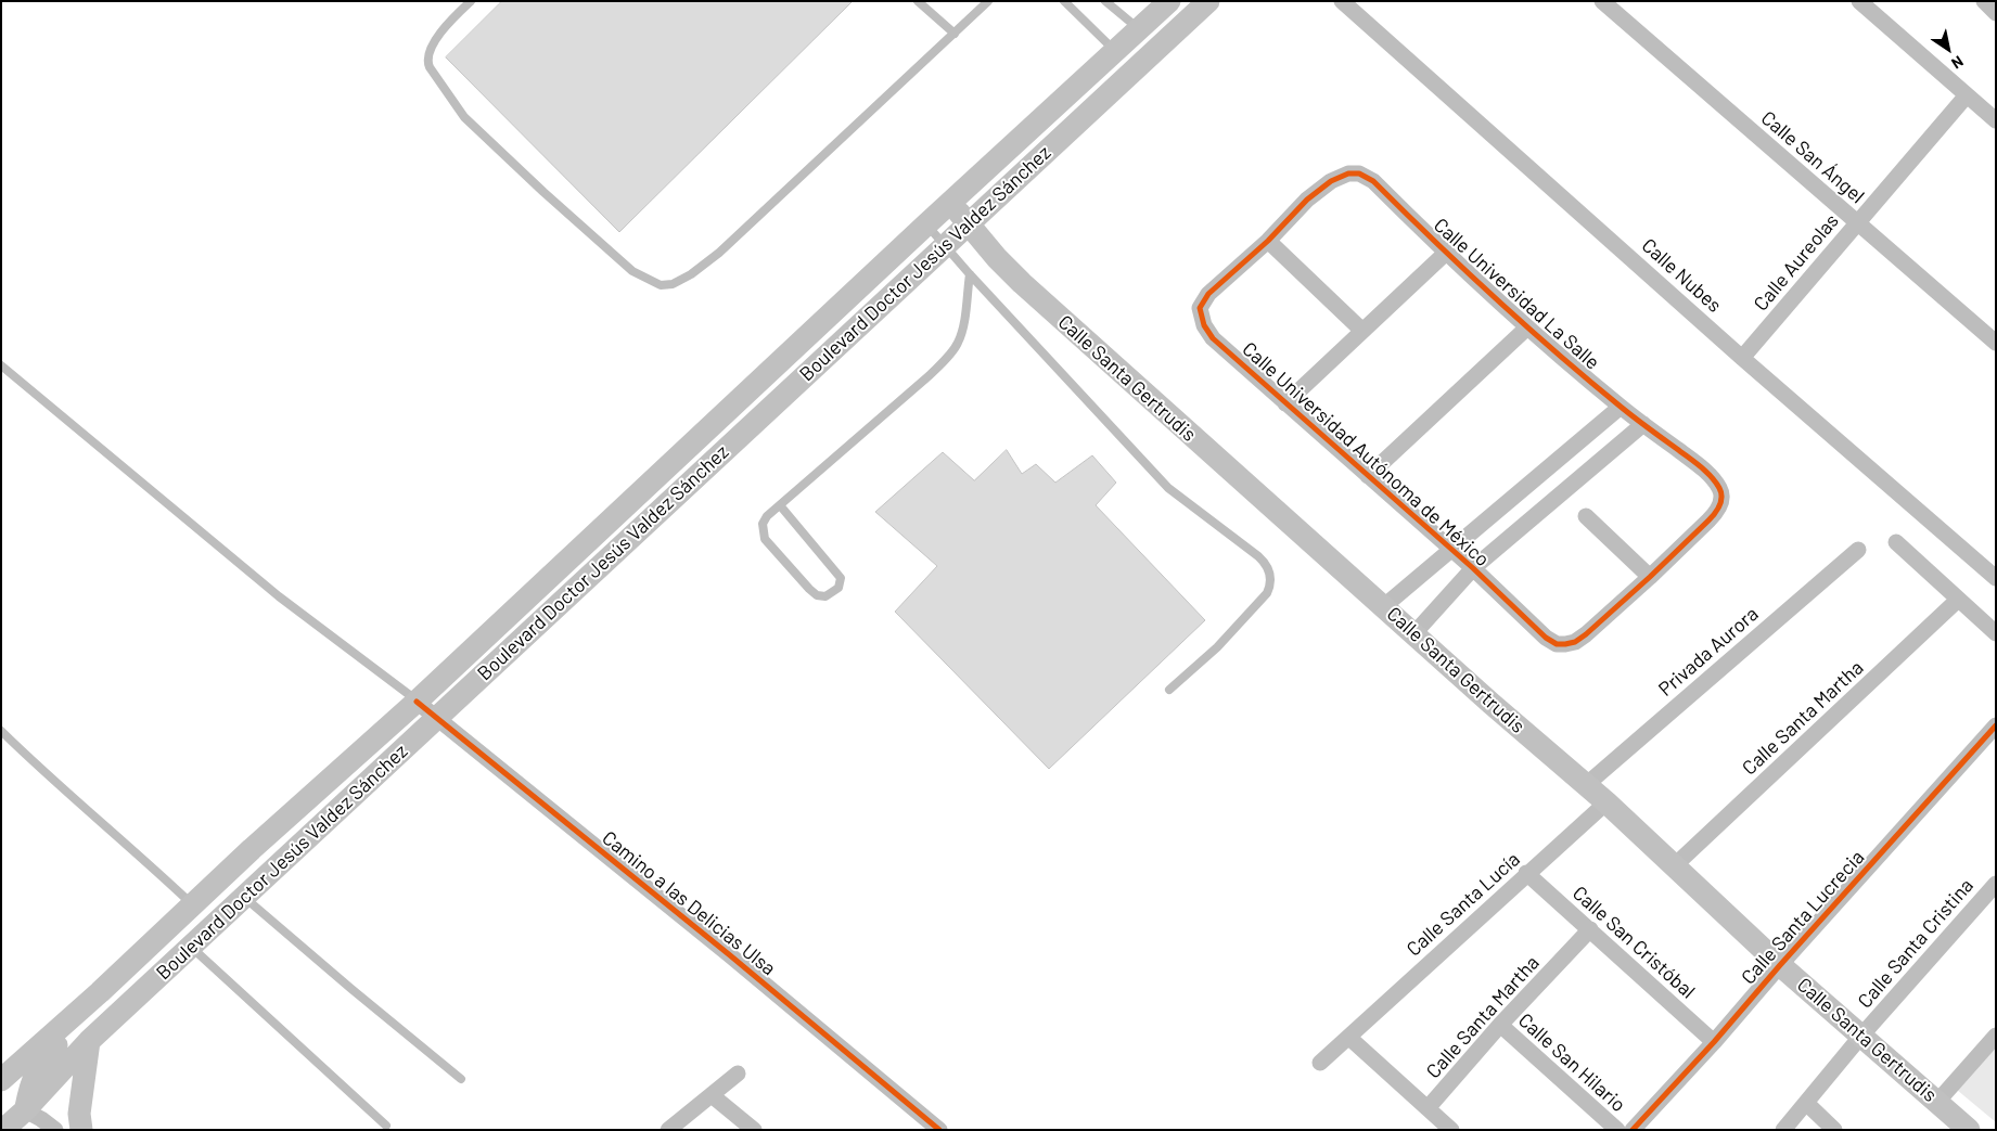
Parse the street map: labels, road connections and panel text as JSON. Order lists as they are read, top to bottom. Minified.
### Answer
{"streets":{"main road":["Boulevard Doctor Jesús Valdez Sánchez","Calle Santa Gertrudis"],"street":["Calle San Ángel","Calle Aureolas","Calle Nubes","Calle Universidad La Salle","Calle Universidad Autónoma de México","Privada Aurora","Calle Santa Martha","Camino a las Delicias Ulsa","Calle Santa Lucía","Calle Santa Lucrecia","Calle San Cristóbal","Calle Santa Cristina","Calle San Hilario"]},"crossings":[["Calle San Ángel","Calle Aureolas"],["Calle Aureolas","Calle Nubes"],["Boulevard Doctor Jesús Valdez Sánchez","Calle Santa Gertrudis"],["Boulevard Doctor Jesús Valdez Sánchez","Camino a las Delicias Ulsa"],["Calle Universidad La Salle","Calle Universidad Autónoma de México"],["Calle Santa Gertrudis","Privada Aurora"],["Calle Santa Gertrudis","Calle Santa Martha"],["Calle Santa Gertrudis","Calle Santa Lucía"],["Calle Santa Gertrudis","Calle Santa Lucrecia"],["Calle Santa Gertrudis","Calle Santa Cristina"],["Calle Santa Martha","Calle San Cristóbal"],["Calle Santa Martha","Calle San Hilario"],["Calle Santa Lucía","Calle San Cristóbal"],["Calle Santa Lucrecia","Calle San Cristóbal"]],"north":"bottom right"}
